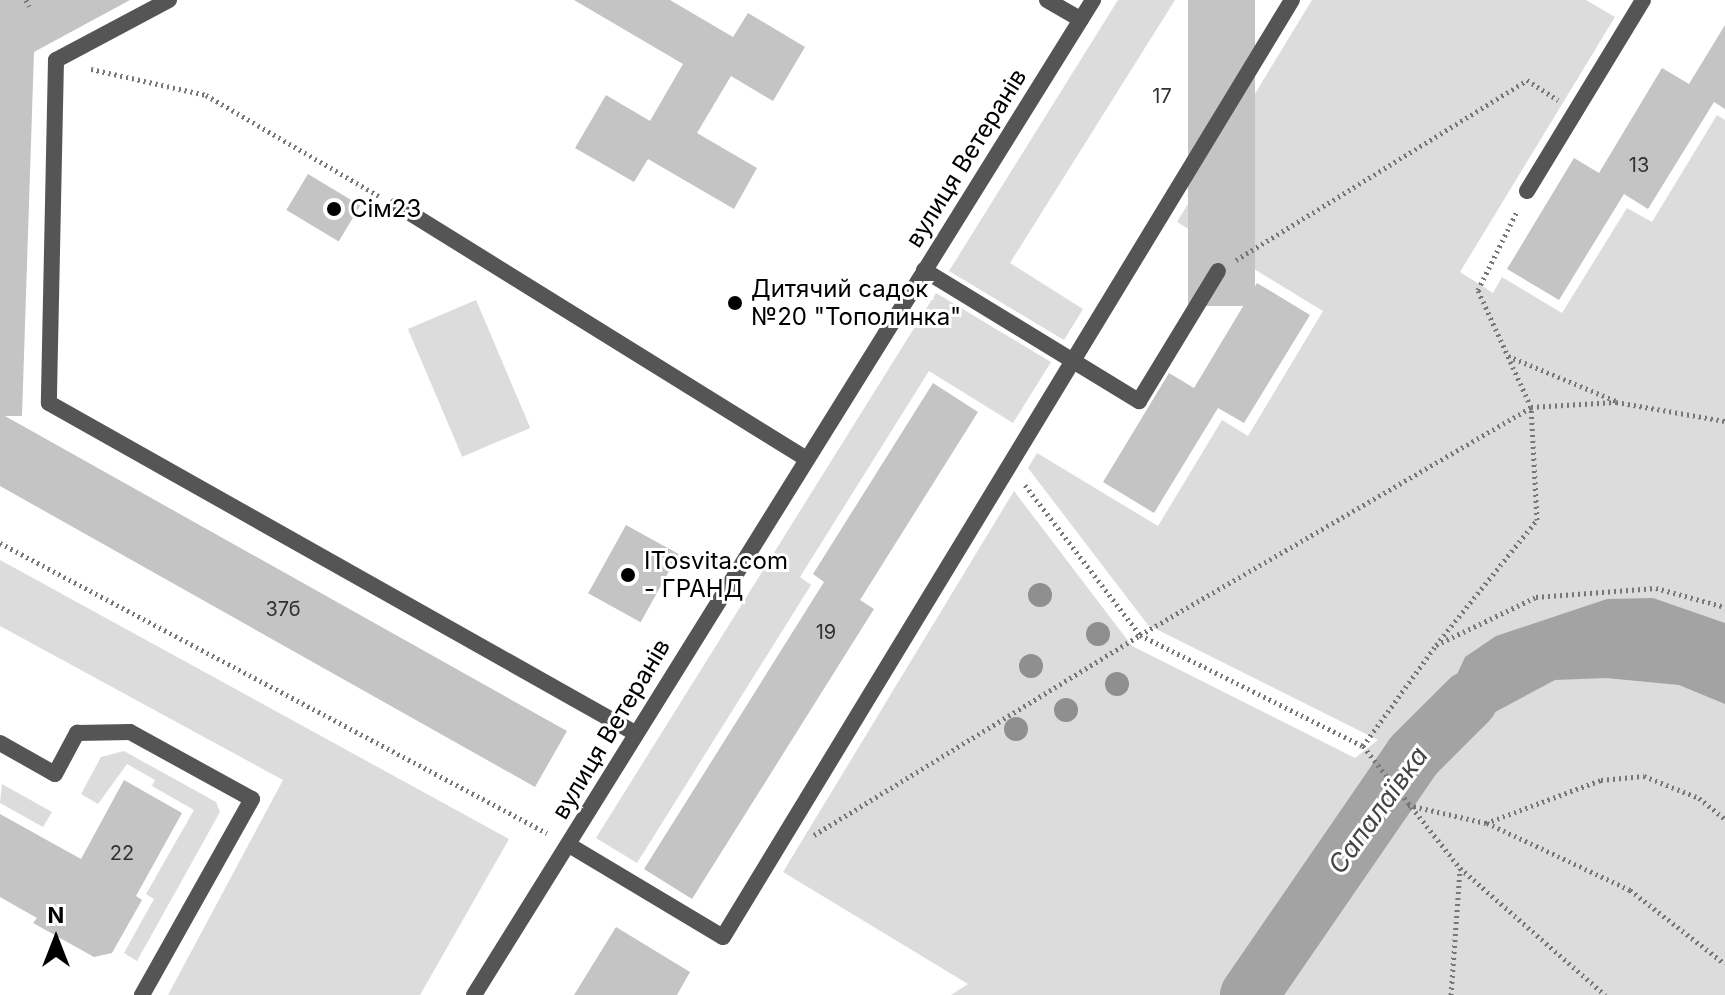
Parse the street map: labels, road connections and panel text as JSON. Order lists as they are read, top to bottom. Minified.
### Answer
{"streets":{"street":["вулиця Ветеранів"]},"water":["Сапалаївка"],"places":["Сім23","Дитячий садок №20 \"Тополинка\"","ITosvita.com - ГРАНД"],"house_numbers":["17","13","37б","19","22"],"north":"top"}
